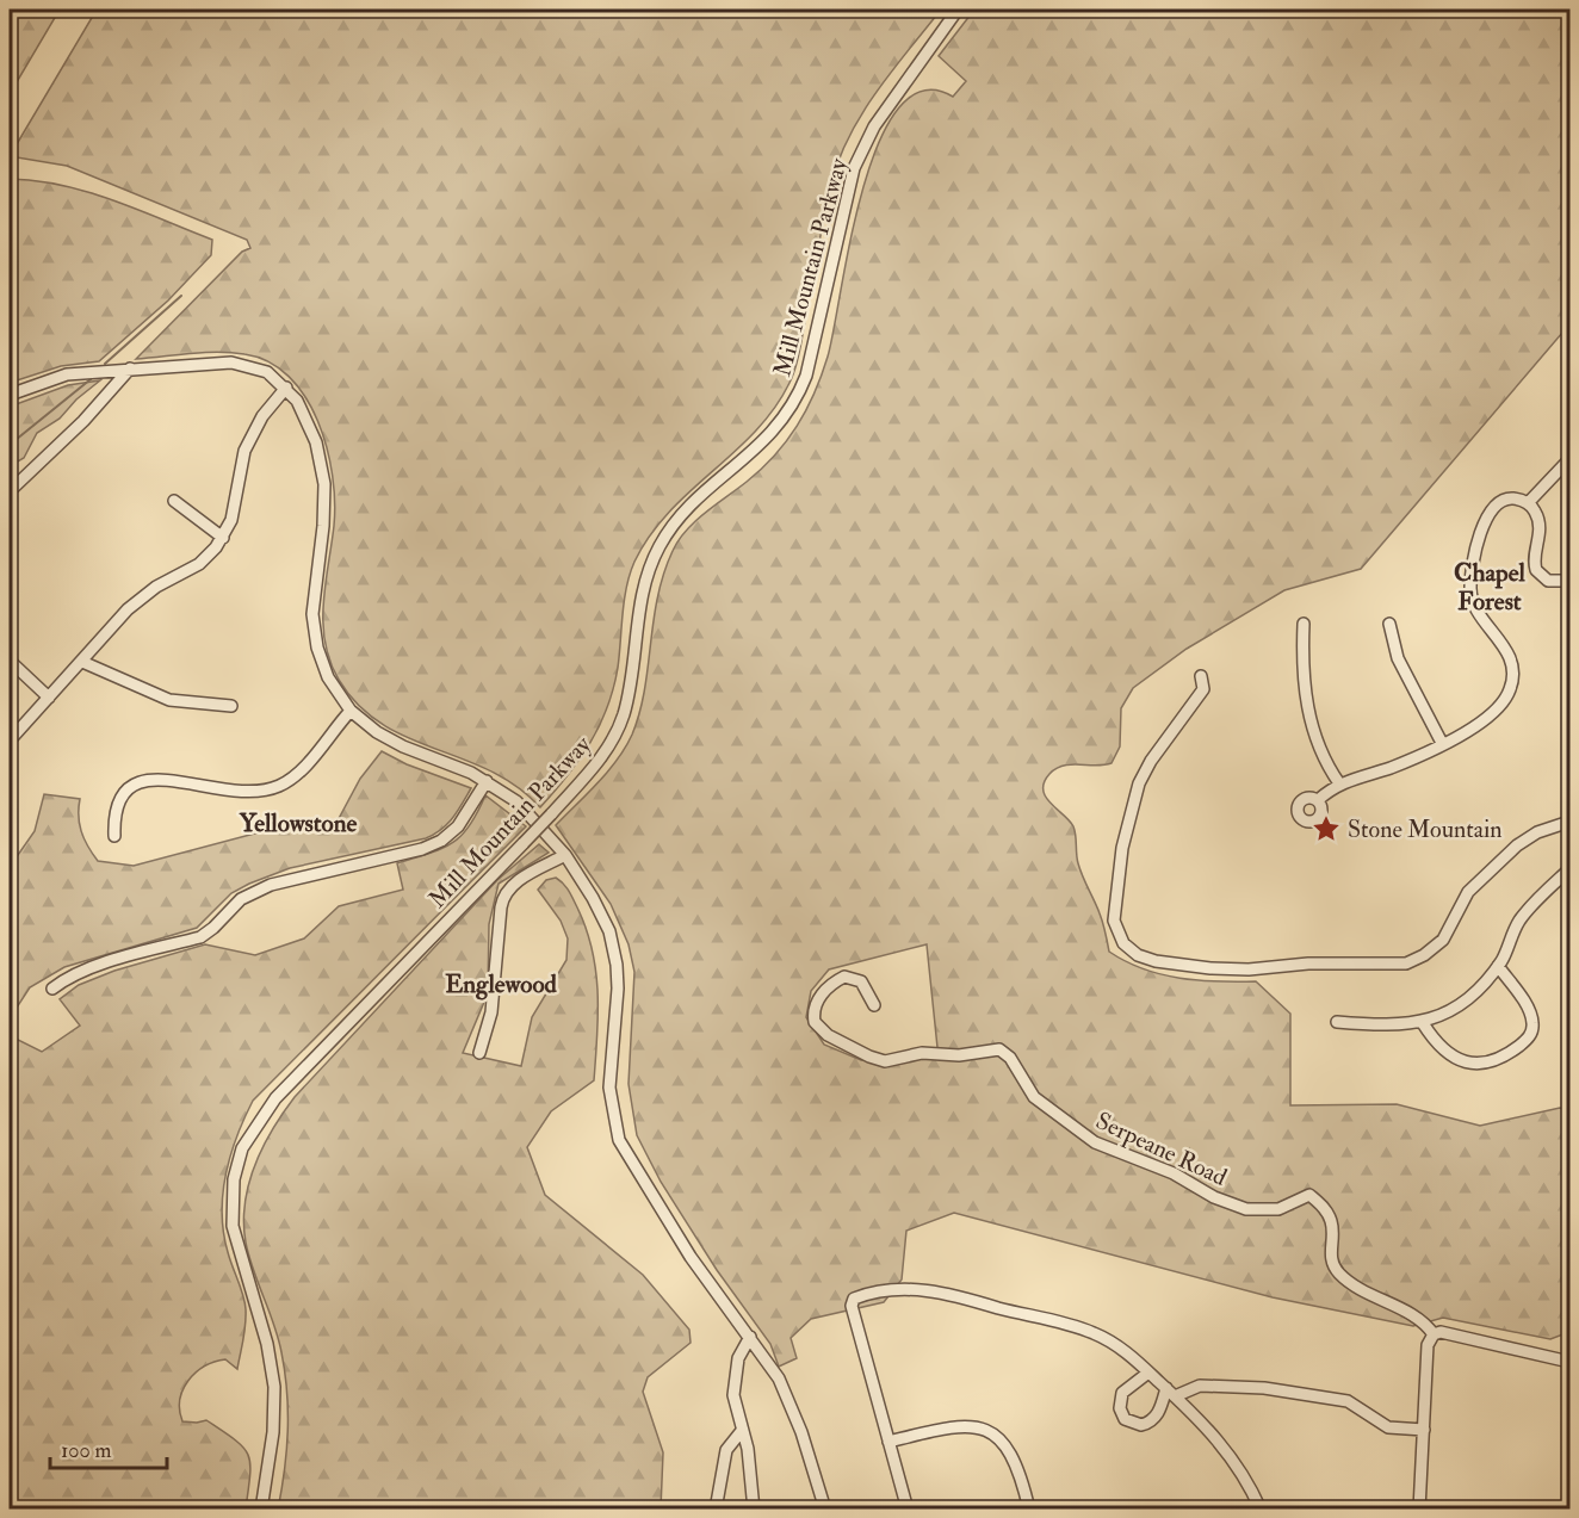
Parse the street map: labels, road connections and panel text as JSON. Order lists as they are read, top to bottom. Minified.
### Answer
{"streets":{"street":["Mill Mountain Parkway","Serpeane Road"]},"districts":["Chapel Forest","Yellowstone","Englewood"],"places":{"place":["Stone Mountain"]},"scale_bar":"100 m"}
